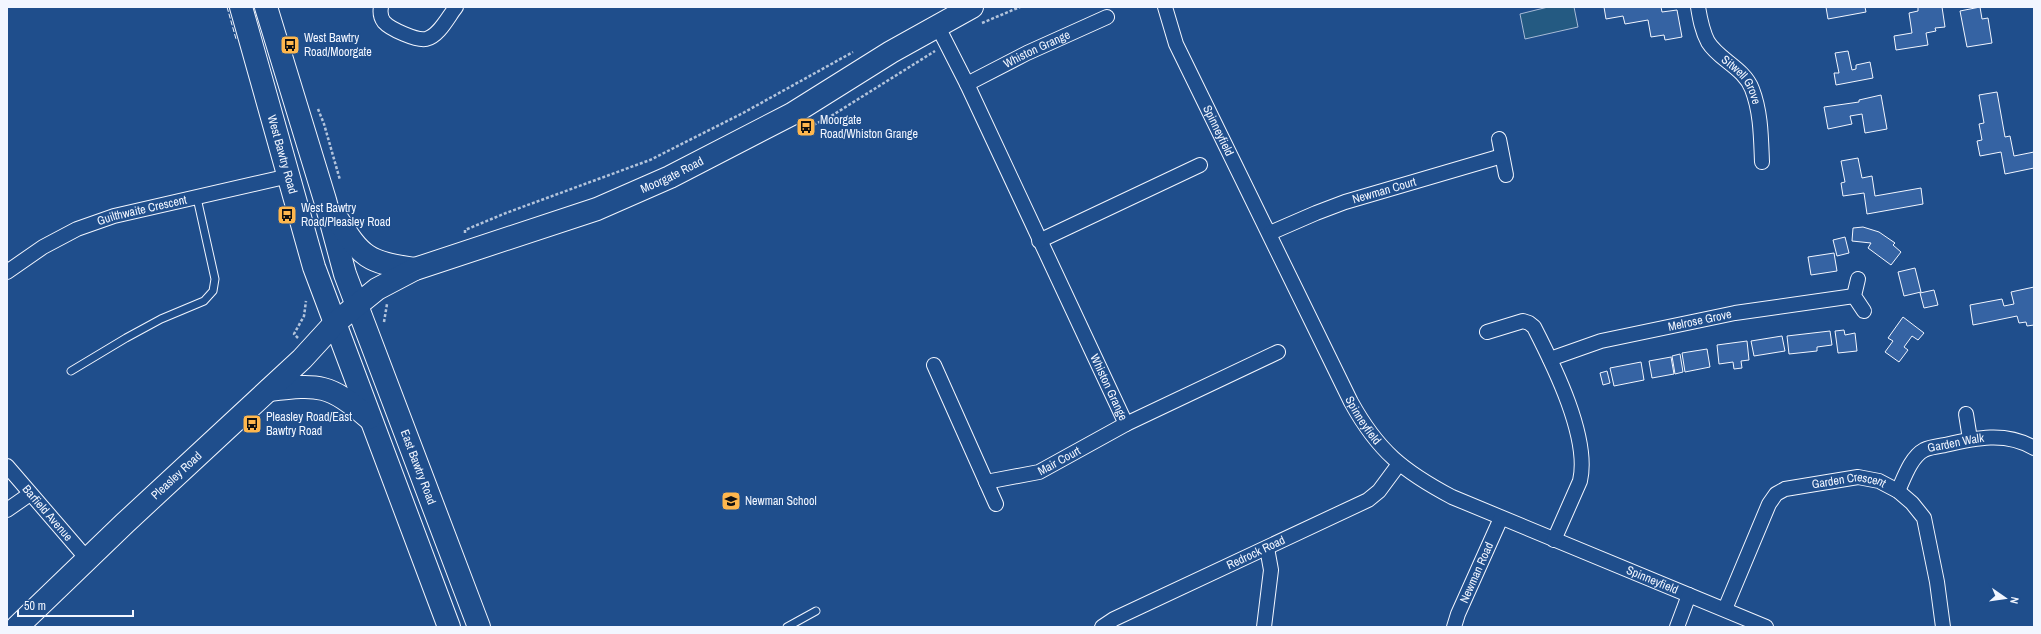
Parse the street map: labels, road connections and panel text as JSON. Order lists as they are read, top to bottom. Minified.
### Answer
{"streets":{"main road":["West Bawtry Road","Moorgate Road","East Bawtry Road","Pleasley Road"],"street":["Whiston Grange","Sitwell Grove","Spinneyfield","Newman Court","Guilthwaite Crescent","Melrose Grove","Garden Walk","Mair Court","Garden Crescent","Barfield Avenue","Redrock Road","Newman Road"]},"crossings":[["Whiston Grange","Moorgate Road"],["Whiston Grange","Mair Court"],["Spinneyfield","Newman Court"],["Spinneyfield","Garden Crescent"],["Spinneyfield","Redrock Road"],["Spinneyfield","Newman Road"],["West Bawtry Road","Moorgate Road"],["West Bawtry Road","Guilthwaite Crescent"],["West Bawtry Road","Pleasley Road"],["Moorgate Road","East Bawtry Road"],["Moorgate Road","Pleasley Road"],["Garden Walk","Garden Crescent"],["Pleasley Road","Barfield Avenue"]],"places":{"bus stop":["West Bawtry Road/Moorgate","Moorgate Road/Whiston Grange","West Bawtry Road/Pleasley Road","Pleasley Road/East Bawtry Road"],"school or university":["Newman School"]},"scale_bar":"50 m","north":"right"}
